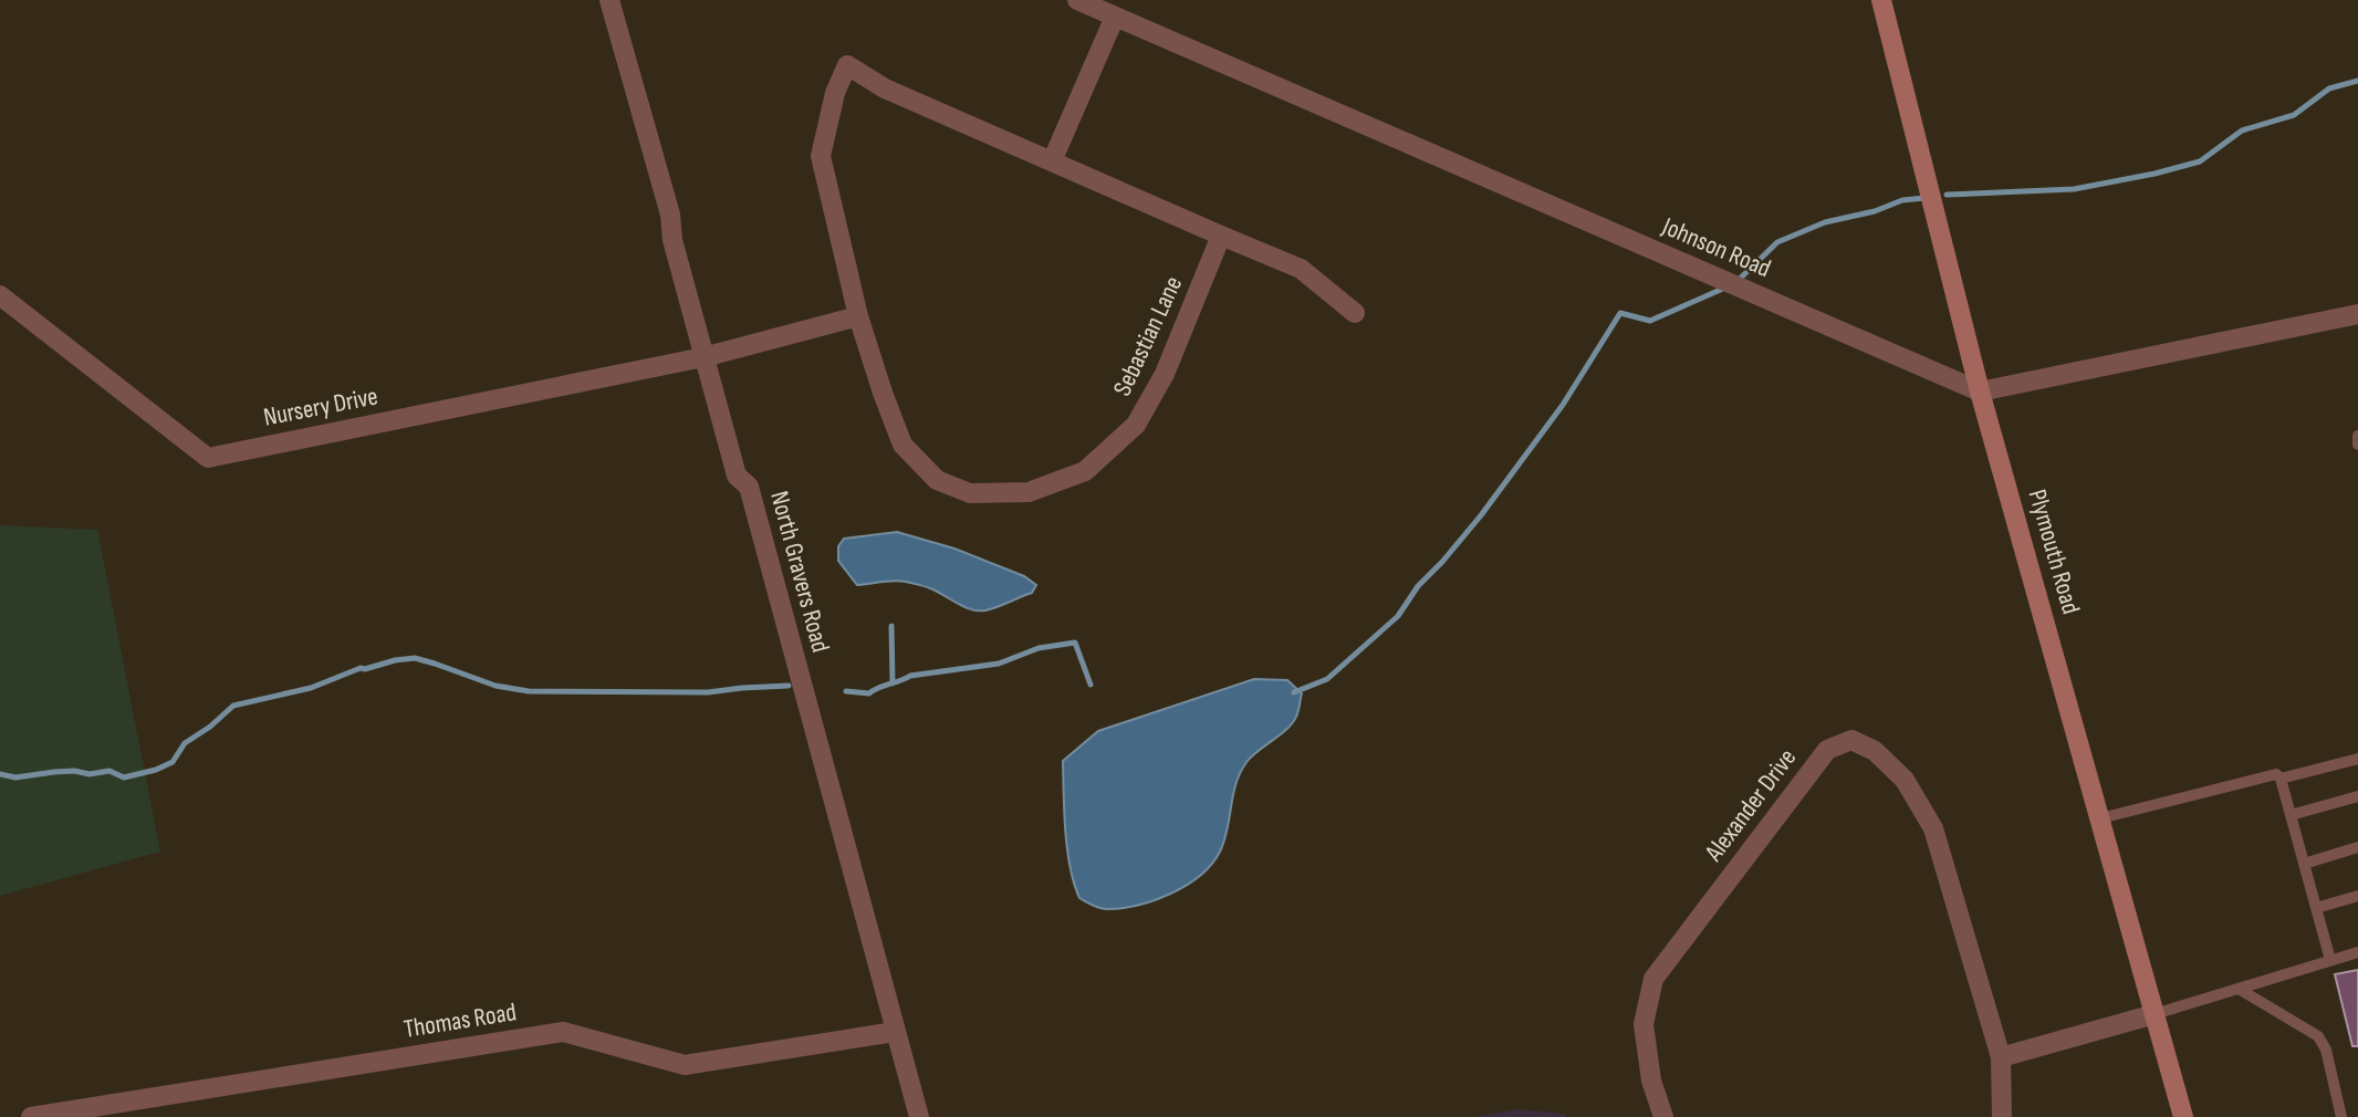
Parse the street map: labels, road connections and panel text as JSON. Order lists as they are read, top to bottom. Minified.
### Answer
{"streets":{"main road":["Plymouth Road"],"street":["Johnson Road","Sebastian Lane","Nursery Drive","North Gravers Road","Alexander Drive","Thomas Road"]},"crossings":[["Johnson Road","Plymouth Road"],["Nursery Drive","North Gravers Road"],["North Gravers Road","Thomas Road"]]}
